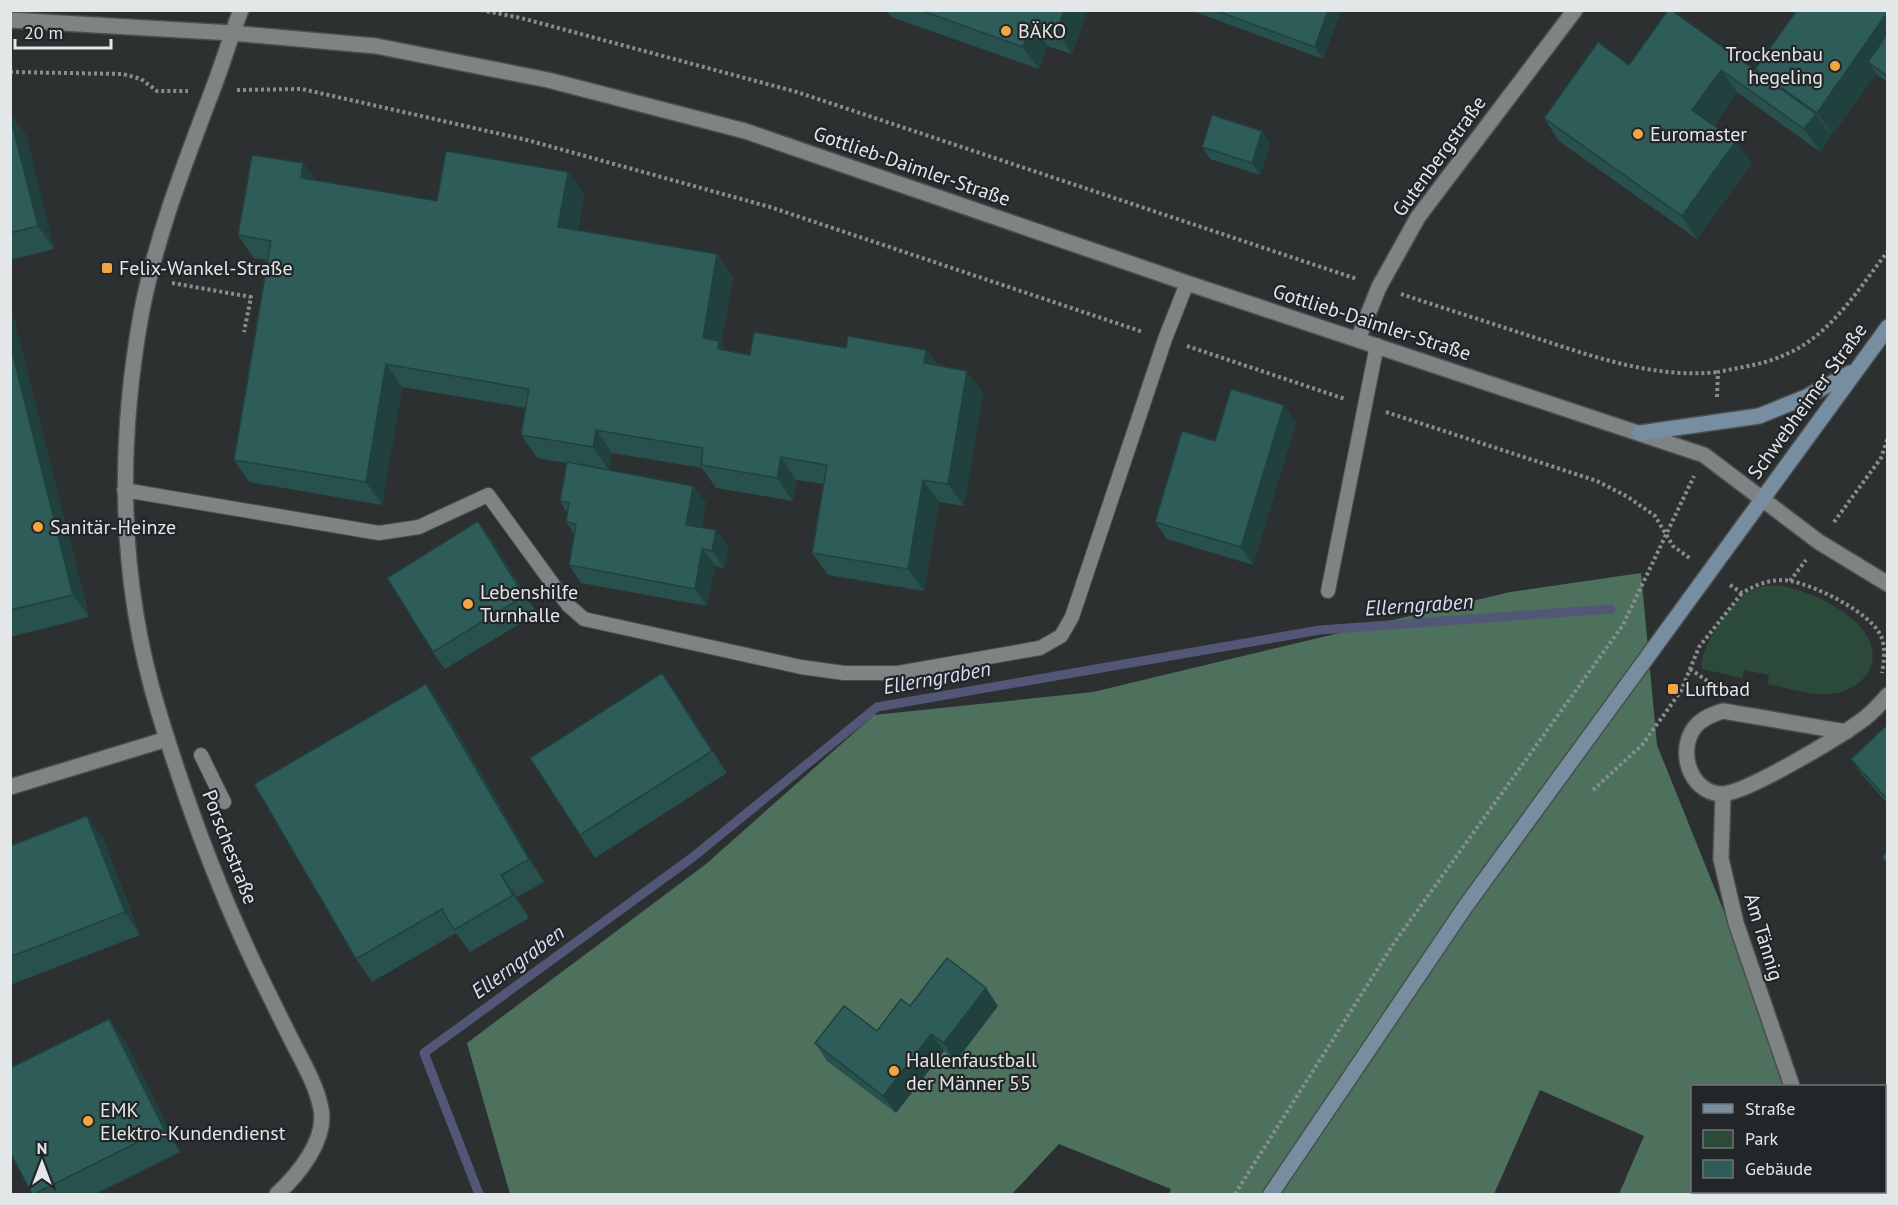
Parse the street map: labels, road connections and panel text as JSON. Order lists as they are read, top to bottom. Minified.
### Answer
{"streets":{"main road":["Schwebheimer Straße"],"street":["Gutenbergstraße","Gottlieb-Daimler-Straße","Porschestraße","Am Tännig"]},"crossings":[["Gutenbergstraße","Gottlieb-Daimler-Straße"],["Gottlieb-Daimler-Straße","Schwebheimer Straße"]],"water":["Ellerngraben"],"places":{"other":["BÄKO","Trockenbau hegeling","Euromaster","Sanitär-Heinze","Lebenshilfe Turnhalle","Hallenfaustball der Männer 55","EMK Elektro-Kundendienst"],"transit":["Felix-Wankel-Straße","Luftbad"]},"legend":["Straße","Park","Gebäude"],"scale_bar":"20 m","north":"top"}
